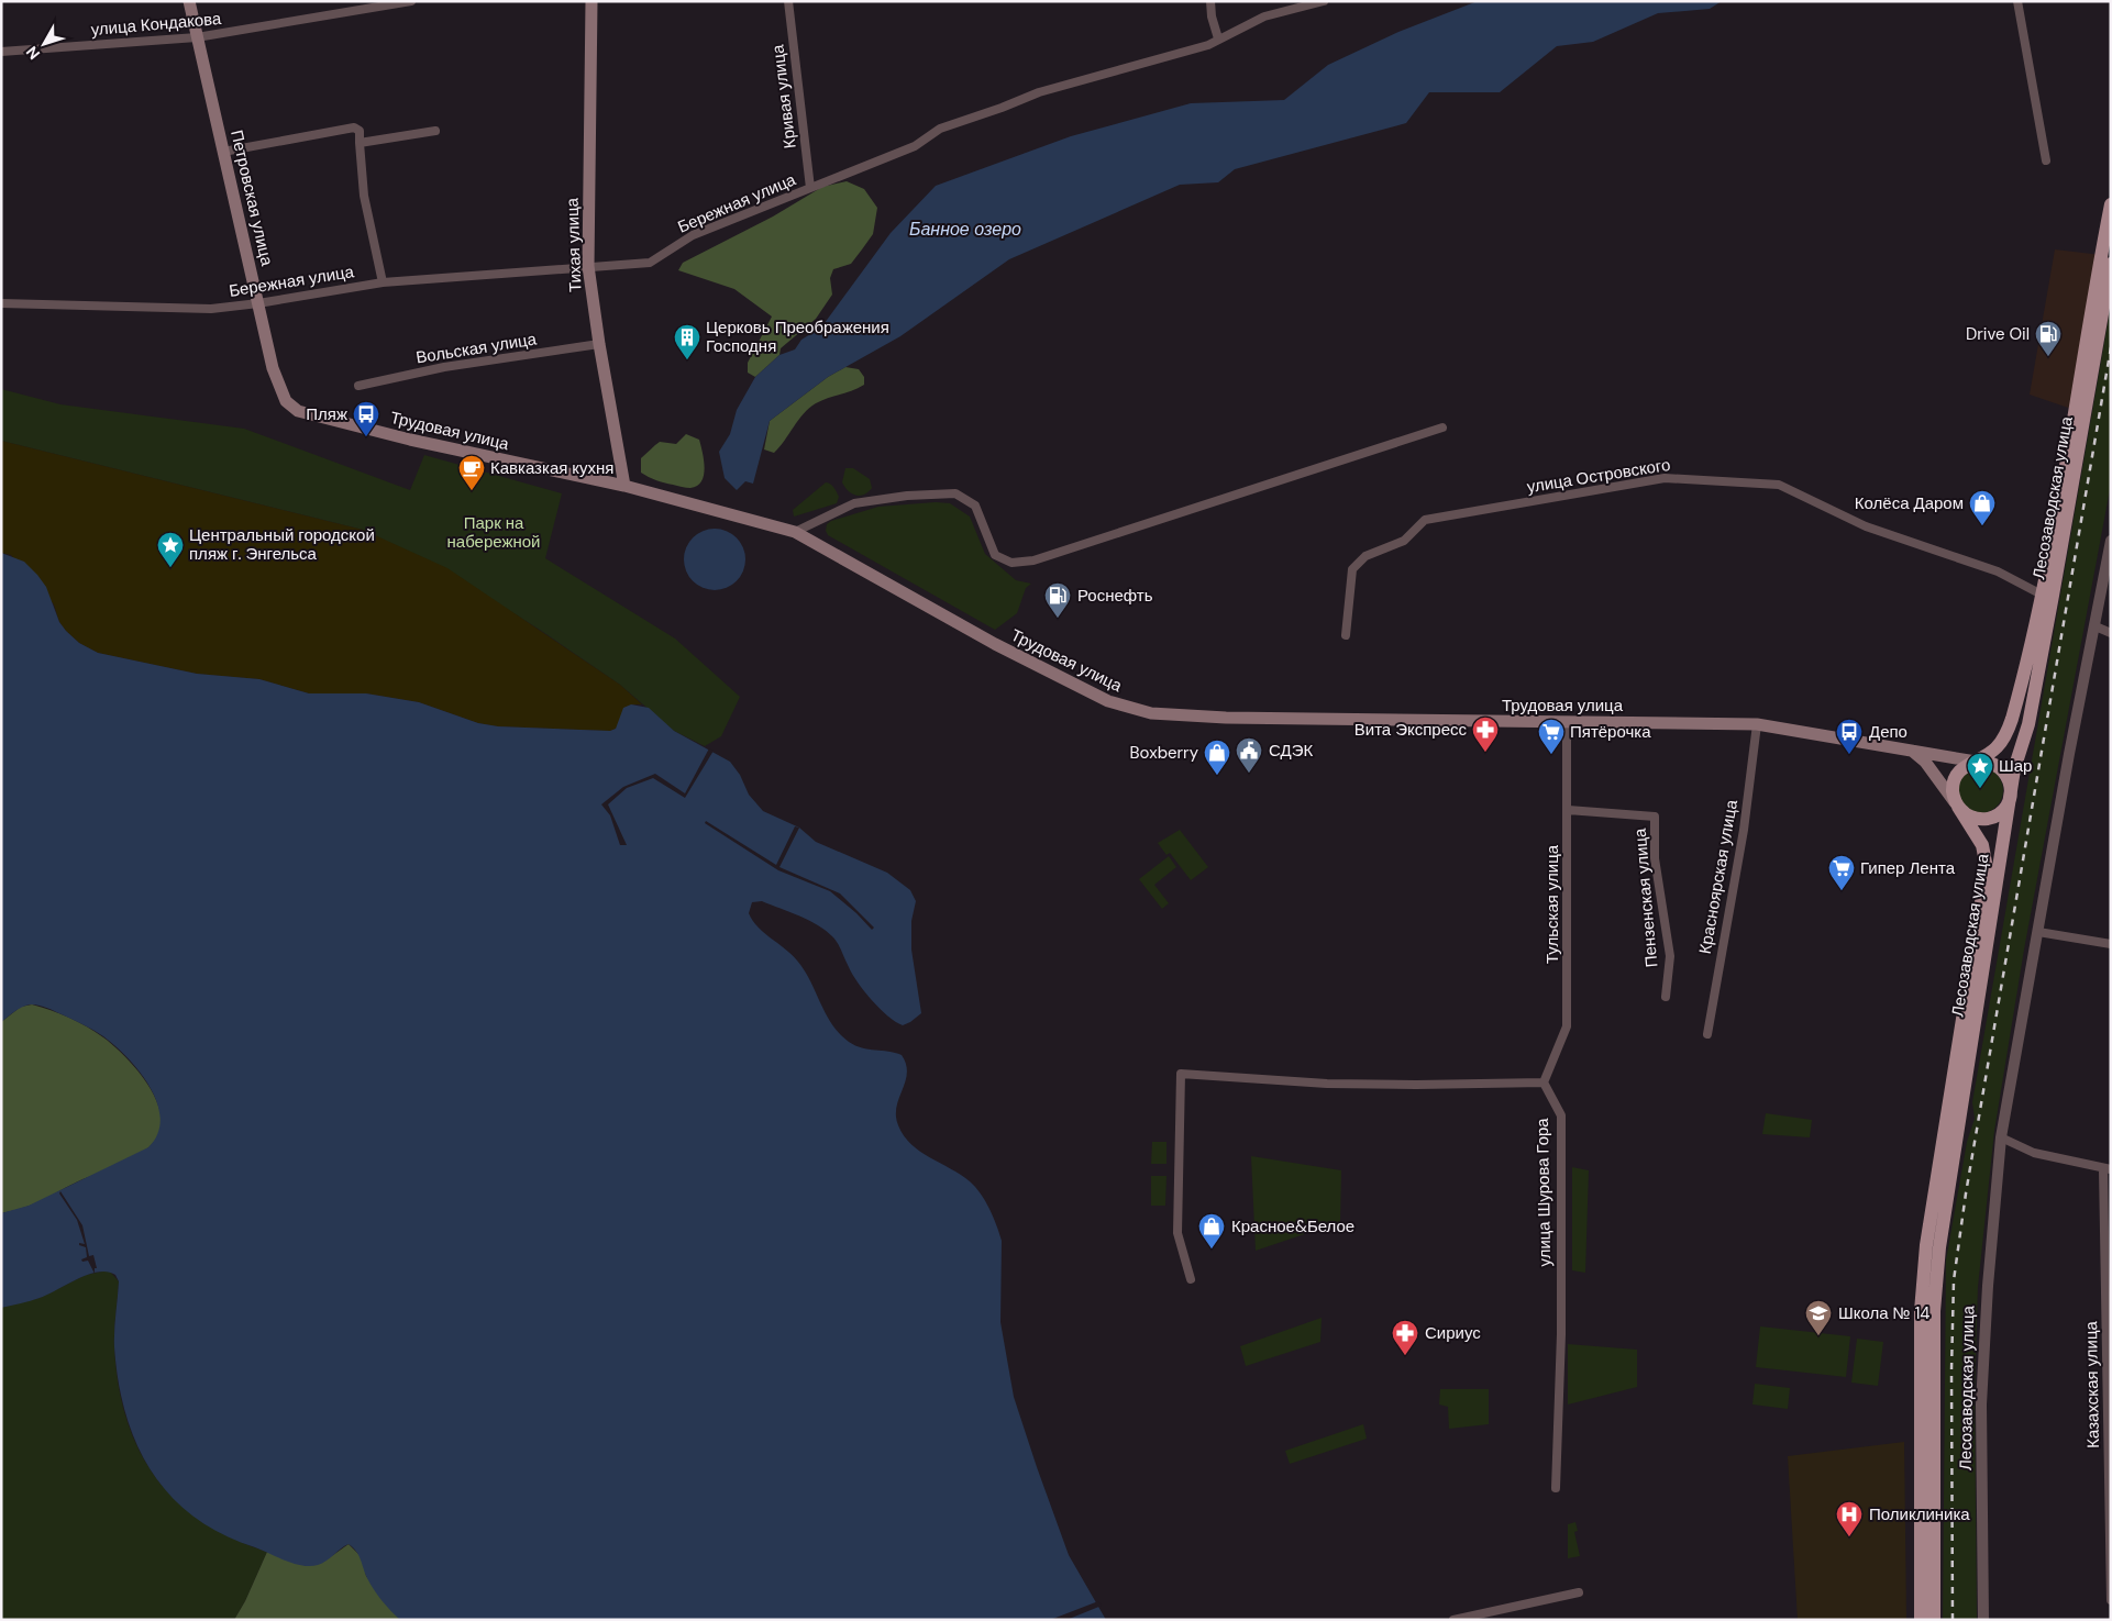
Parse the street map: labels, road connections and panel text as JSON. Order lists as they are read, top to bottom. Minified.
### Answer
{"streets":{"main road":["Петровская улица","Тихая улица","Трудовая улица","Лесозаводская улица"],"street":["улица Кондакова","Кривая улица","Бережная улица","Вольская улица","улица Островского","Красноярская улица","Пензенская улица","Тульская улица","улица Шурова Гора","Казахская улица"]},"crossings":[["улица Кондакова","Петровская улица"],["Кривая улица","Бережная улица"],["Петровская улица","Бережная улица"],["Петровская улица","Трудовая улица"],["Бережная улица","Тихая улица"],["Тихая улица","Вольская улица"],["Тихая улица","Трудовая улица"],["Трудовая улица","Лесозаводская улица"],["Трудовая улица","Красноярская улица"],["Трудовая улица","Тульская улица"],["улица Островского","Лесозаводская улица"],["Пензенская улица","Тульская улица"],["Тульская улица","улица Шурова Гора"]],"water":["Банное озеро"],"parks":["Парк на набережной"],"places":{"fuel station":["Drive Oil","Роснефть"],"building":["Церковь Преображения Господня"],"bus stop":["Пляж","Депо"],"cafe":["Кавказкая кухня"],"shop":["Колёса Даром","Boxberry","Красное&Белое"],"place":["Центральный городской пляж г. Энгельса","Шар"],"pharmacy":["Вита Экспресс","Сириус"],"supermarket":["Пятёрочка","Гипер Лента"],"public building":["СДЭК"],"school or university":["Школа № 14"],"hospital":["Поликлиника"]},"north":"bottom left"}
